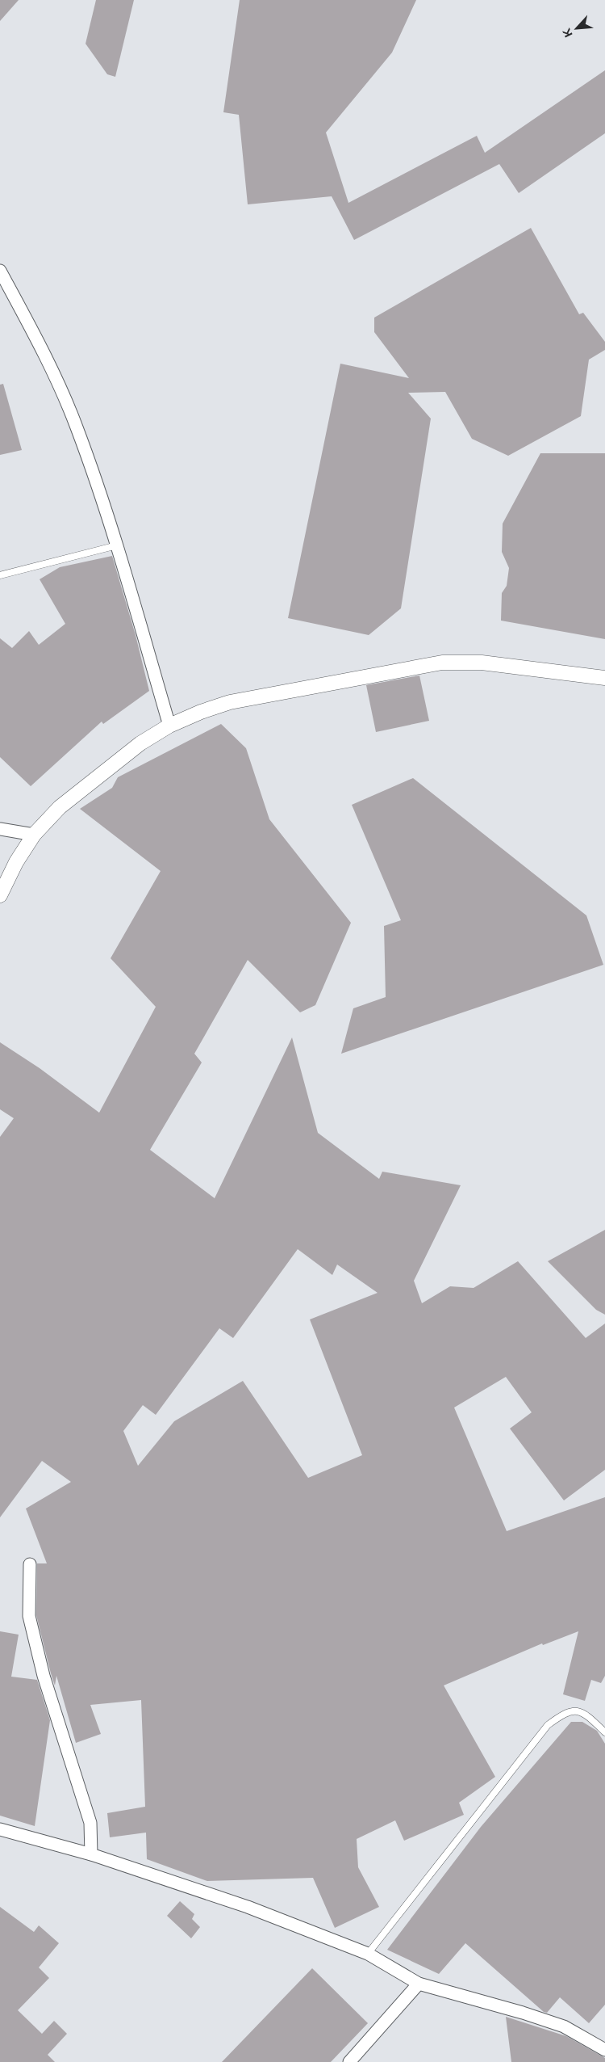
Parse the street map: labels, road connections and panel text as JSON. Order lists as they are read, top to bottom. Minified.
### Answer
{"north":"bottom left"}
